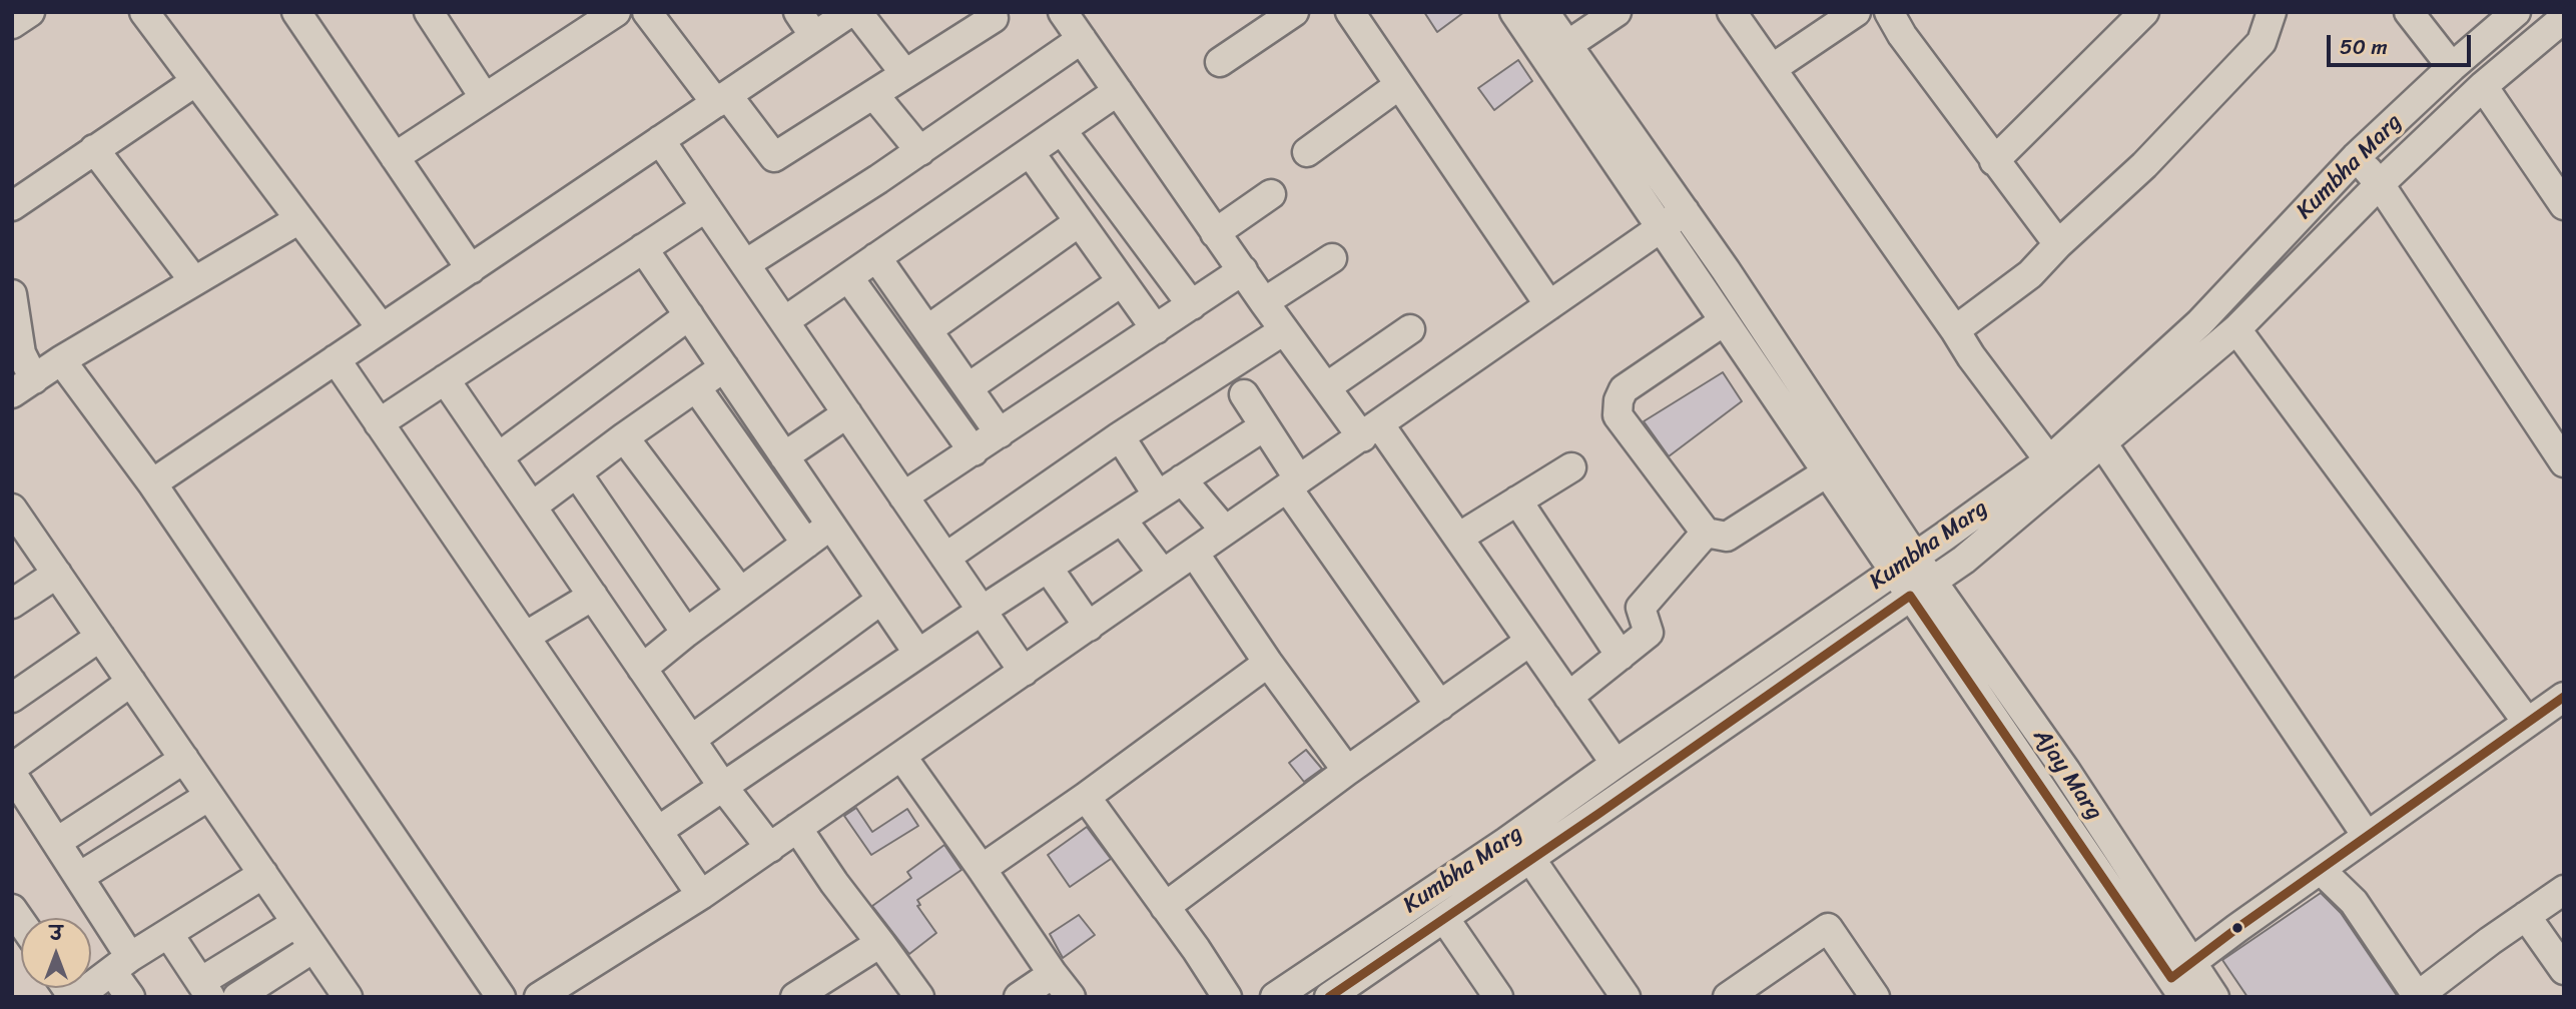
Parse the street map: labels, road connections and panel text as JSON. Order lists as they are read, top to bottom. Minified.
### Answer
{"streets":{"street":["Kumbha Marg","Ajay Marg"]},"crossings":[["Kumbha Marg","Ajay Marg"]],"scale_bar":"50 m","north":"top"}
